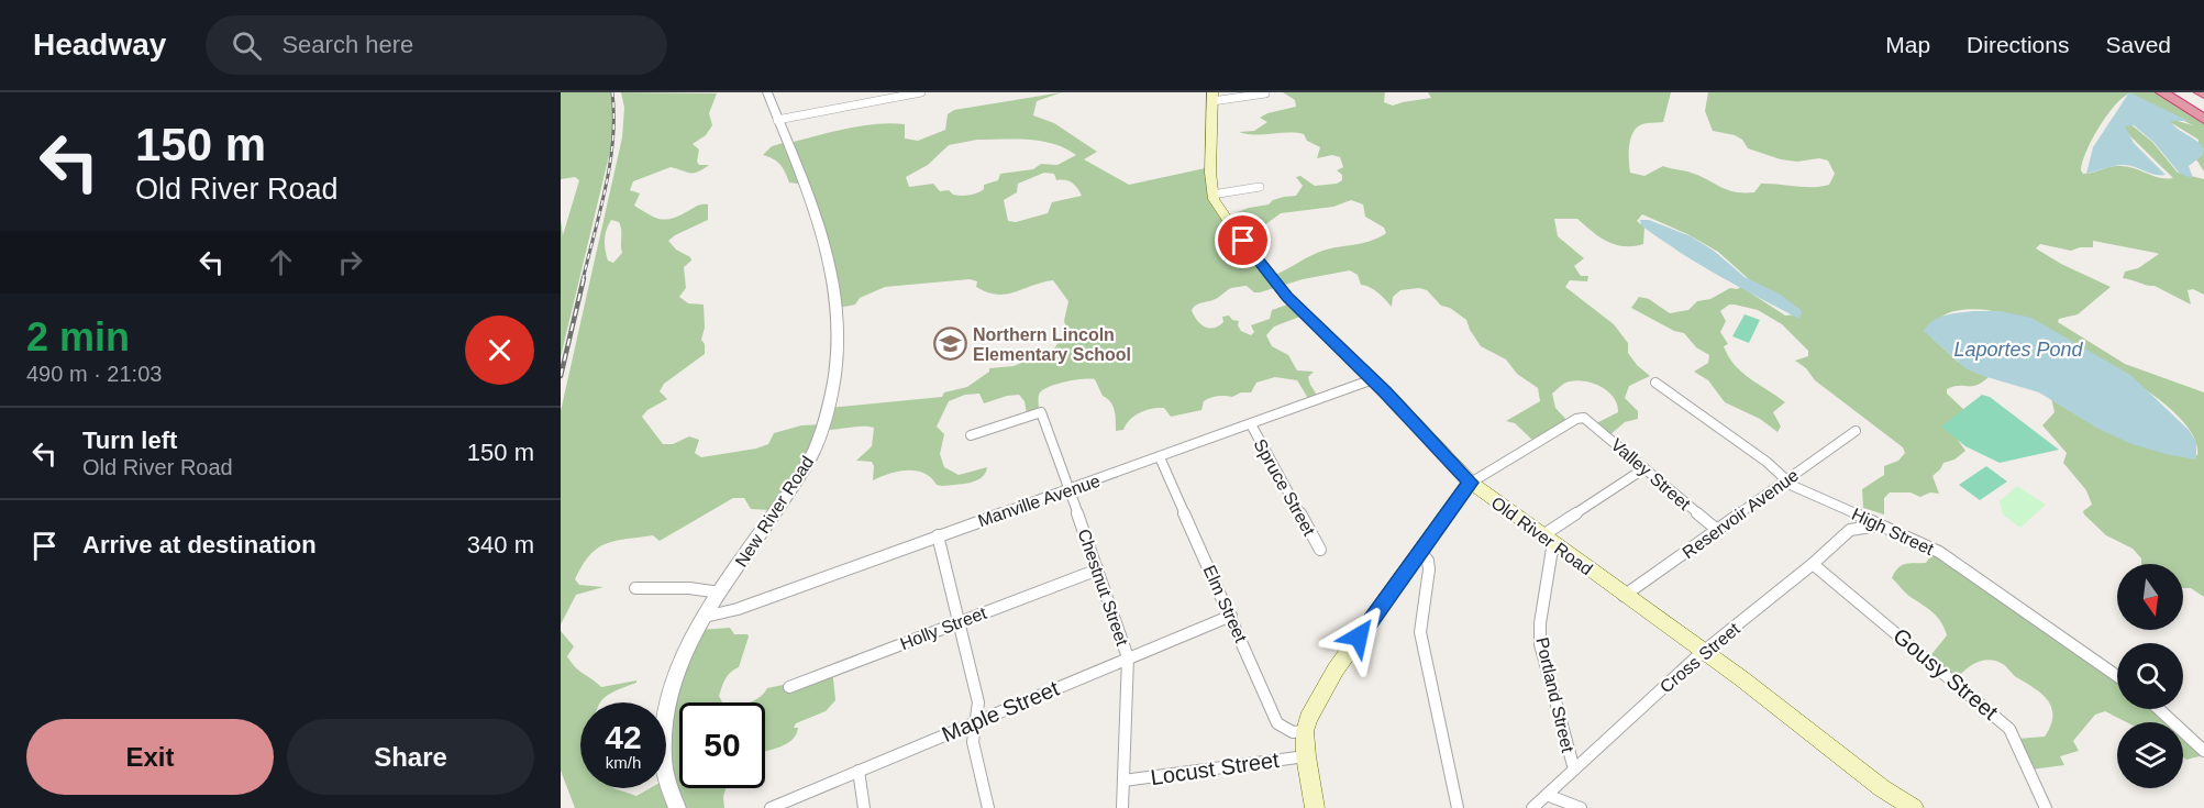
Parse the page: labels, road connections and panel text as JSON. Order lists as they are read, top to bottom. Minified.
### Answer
{"streets":{"main road":["Old River Road"],"street":["Valley Street","Spruce Street","Manville Avenue","New River Road","Reservoir Avenue","High Street","Chestnut Street","Elm Street","Holly Street","Cross Street","Gousy Street","Portland Street","Maple Street","Locust Street"]},"crossings":[["Valley Street","Reservoir Avenue"],["Valley Street","Old River Road"],["Spruce Street","Manville Avenue"],["Manville Avenue","New River Road"],["Manville Avenue","Old River Road"],["Manville Avenue","Chestnut Street"],["Manville Avenue","Elm Street"],["Reservoir Avenue","High Street"],["Reservoir Avenue","Old River Road"],["High Street","Cross Street"],["Old River Road","Cross Street"],["Old River Road","Portland Street"],["Chestnut Street","Holly Street"],["Chestnut Street","Maple Street"],["Chestnut Street","Locust Street"],["Elm Street","Maple Street"],["Cross Street","Gousy Street"],["Cross Street","Portland Street"]],"water":["Laportes Pond"],"places":{"school or university":["Northern Lincoln Elementary School"]},"north":"bottom","page":{"header":"Headway","search":"Search here","nav":["Map","Directions","Saved"],"turn":["150 m","Old River Road"],"heading":["2 min","490 m · 21:03"],"list":[{"name":"Turn left","note":"Old River Road","value":"150 m"},{"name":"Arrive at destination","value":"340 m"}],"speed":"42 km/h","limit":"50","buttons":["Exit","Share"]}}
